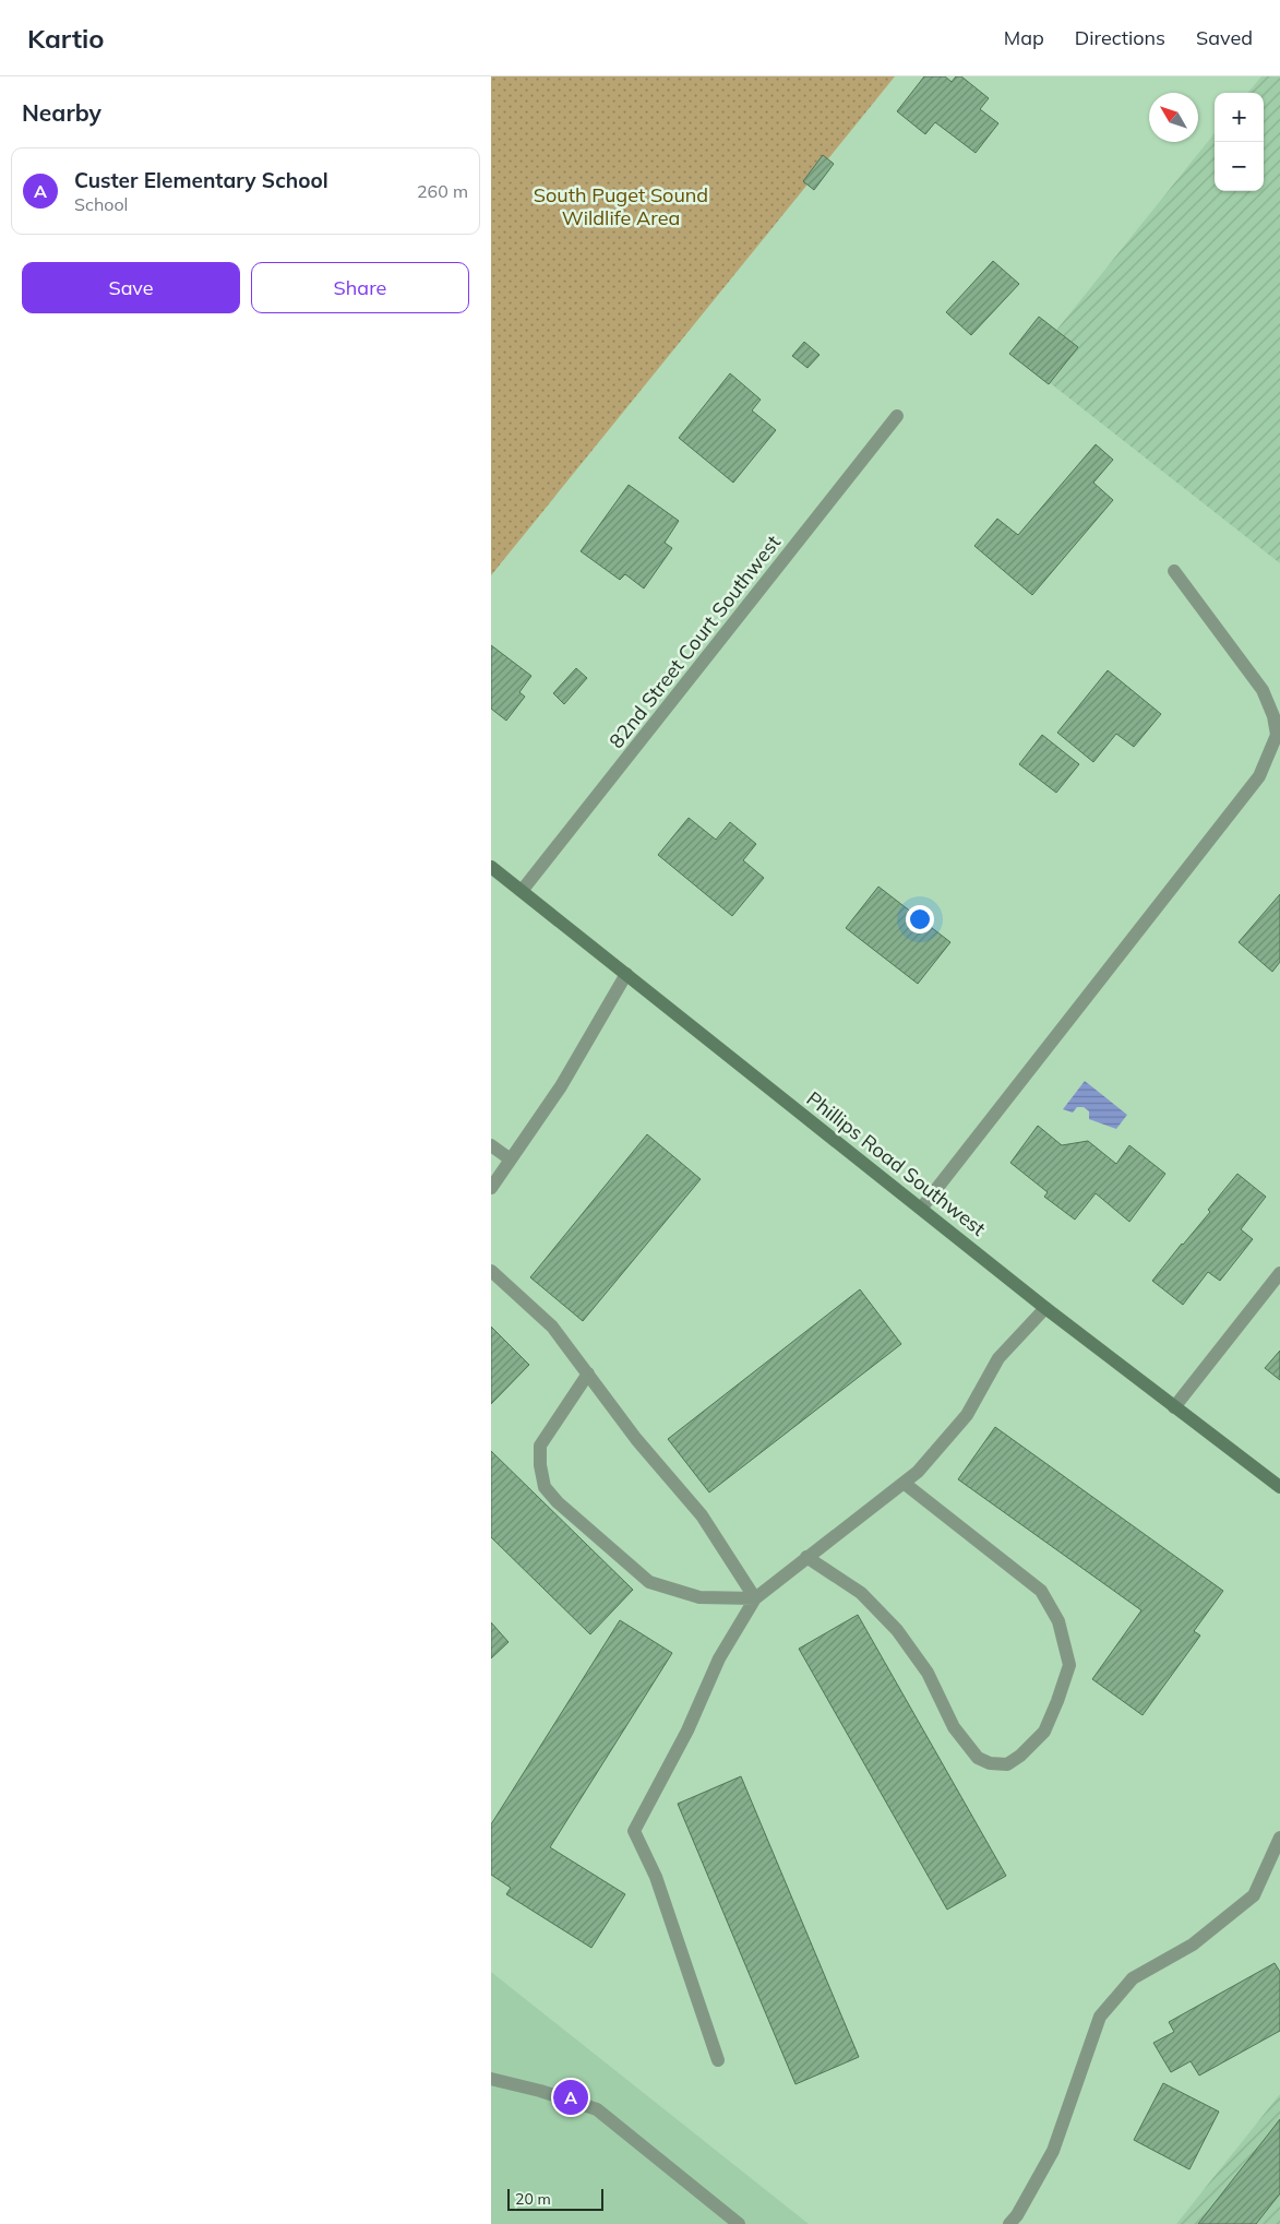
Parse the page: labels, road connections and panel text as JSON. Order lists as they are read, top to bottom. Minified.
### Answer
{"streets":{"street":["82nd Street Court Southwest","Phillips Road Southwest"]},"crossings":[["82nd Street Court Southwest","Phillips Road Southwest"]],"parks":["South Puget Sound Wildlife Area"],"scale_bar":"20 m","north":"top left","page":{"header":"Kartio","nav":["Map","Directions","Saved"],"heading":"Nearby","map_buttons":["+","−"],"list":[{"mark":"A","name":"Custer Elementary School","note":"School","value":"260 m"}],"buttons":["Save","Share"],"pins":"A","scale":"20 m"}}
